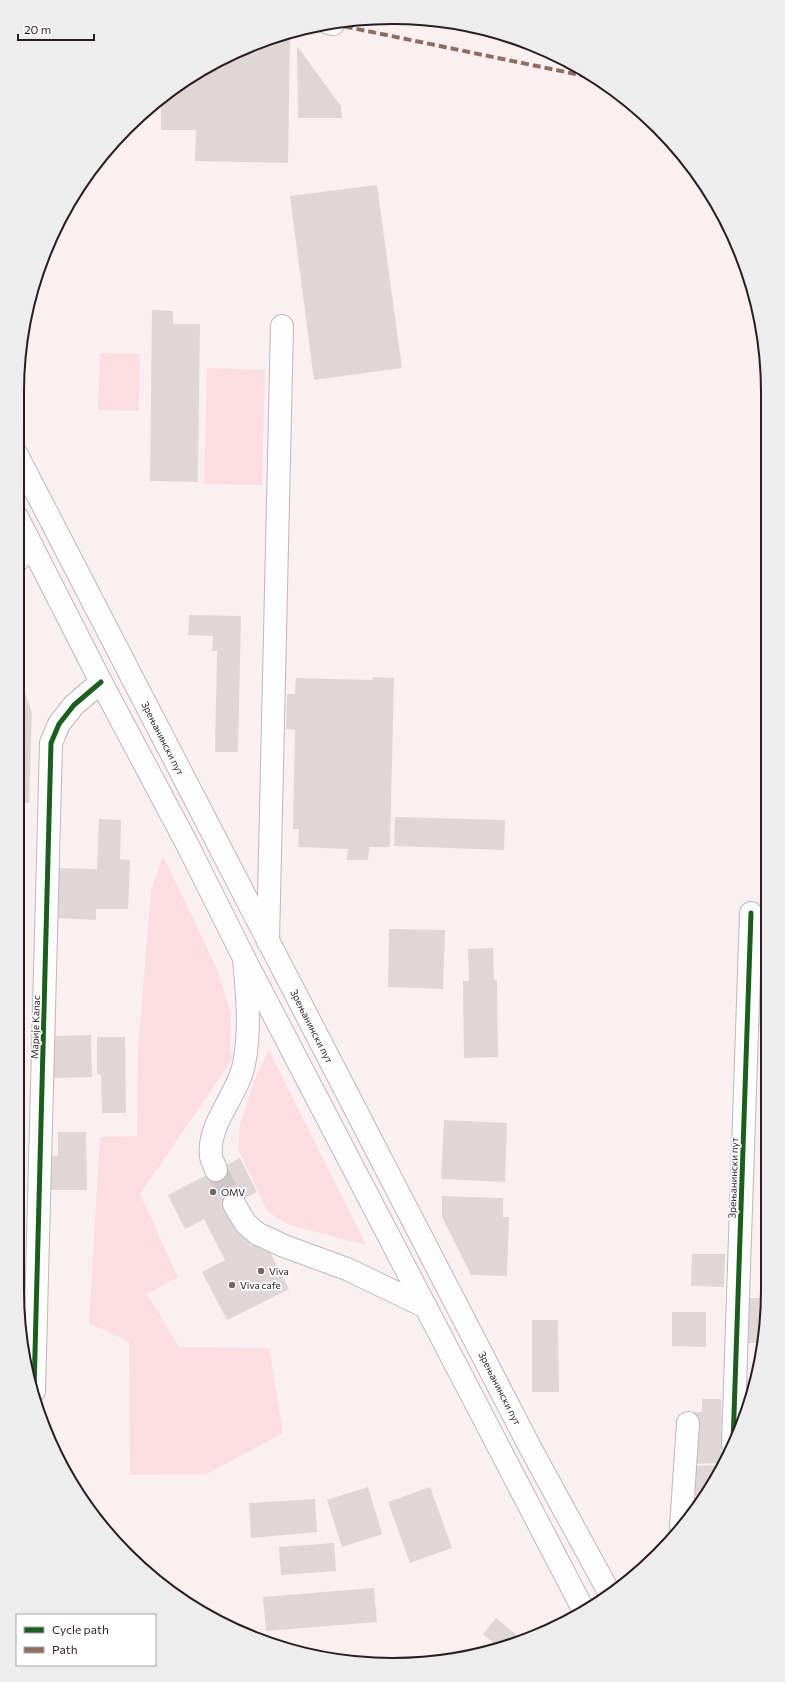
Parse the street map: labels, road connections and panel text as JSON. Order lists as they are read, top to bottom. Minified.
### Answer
{"streets":{"main road":["Зрењанински пут","Марије Калас"]},"places":["OMV","Viva","Viva cafe"],"legend":["Cycle path","Path"],"scale_bar":"20 m"}
